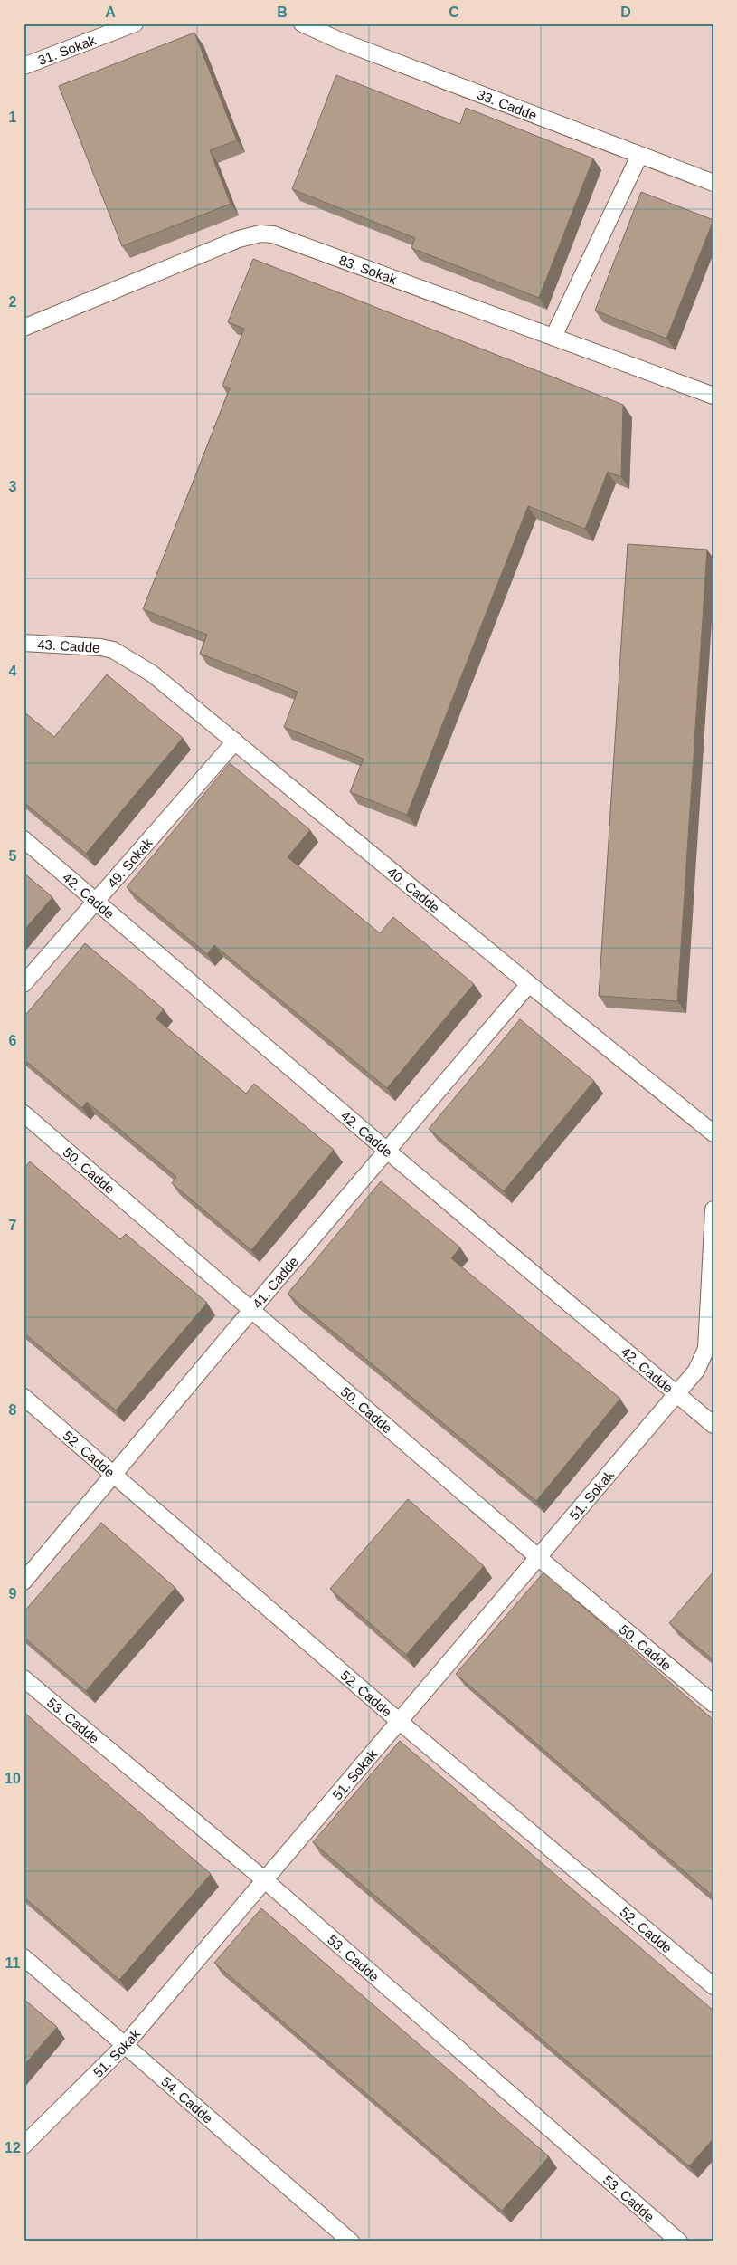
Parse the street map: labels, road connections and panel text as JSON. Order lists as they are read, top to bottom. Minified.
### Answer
{"streets":{"street":["31. Sokak","33. Cadde","83. Sokak","43. Cadde","49. Sokak","40. Cadde","42. Cadde","50. Cadde","41. Cadde","52. Cadde","51. Sokak","53. Cadde","54. Cadde"]},"crossings":[["43. Cadde","40. Cadde"],["49. Sokak","40. Cadde"],["49. Sokak","42. Cadde"],["40. Cadde","41. Cadde"],["42. Cadde","41. Cadde"],["42. Cadde","51. Sokak"],["50. Cadde","41. Cadde"],["50. Cadde","51. Sokak"],["41. Cadde","52. Cadde"],["52. Cadde","51. Sokak"],["51. Sokak","53. Cadde"],["51. Sokak","54. Cadde"]],"grid":{"columns":["A","B","C","D"],"rows":["1","2","3","4","5","6","7","8","9","10","11","12"]}}
